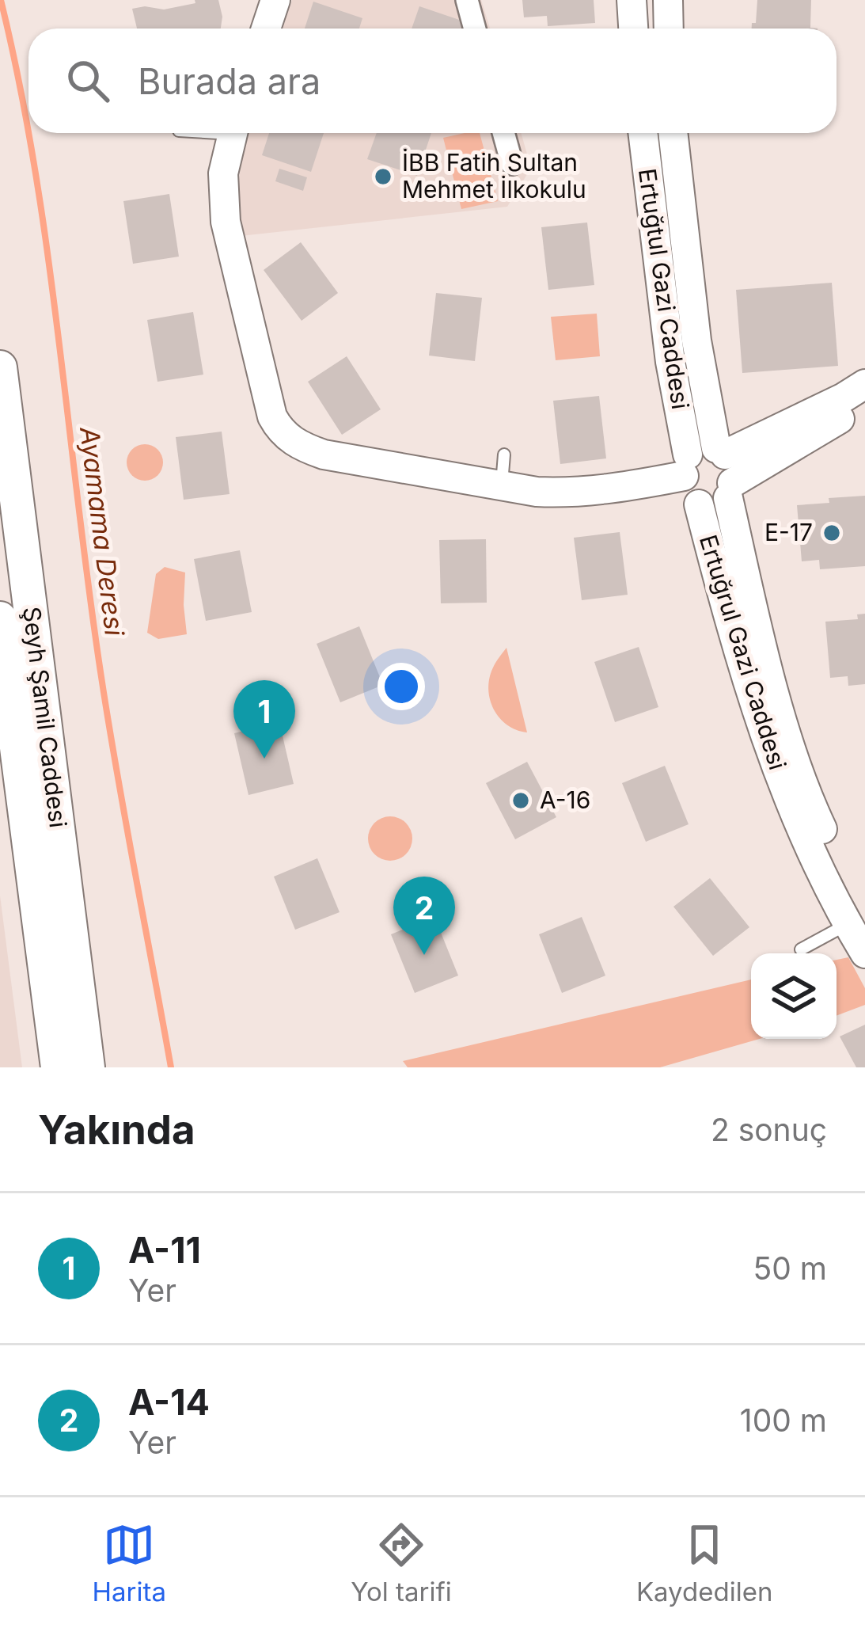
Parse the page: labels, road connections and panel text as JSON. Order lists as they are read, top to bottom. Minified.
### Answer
{"streets":{"main road":["Ertuğtul Gazi Caddesi","Ertuğrul Gazi Caddesi","Şeyh Şamil Caddesi"]},"crossings":[["Ertuğtul Gazi Caddesi","Ertuğrul Gazi Caddesi"]],"water":["Ayamama Deresi"],"places":["İBB Fatih Sultan Mehmet İlkokulu","E-17","A-16"],"page":{"search":"Burada ara","pins":["1","2"],"heading":["Yakında","2 sonuç"],"list":[{"mark":"1","name":"A-11","note":"Yer","value":"50 m"},{"mark":"2","name":"A-14","note":"Yer","value":"100 m"}],"nav":["Harita","Yol tarifi","Kaydedilen"]}}
